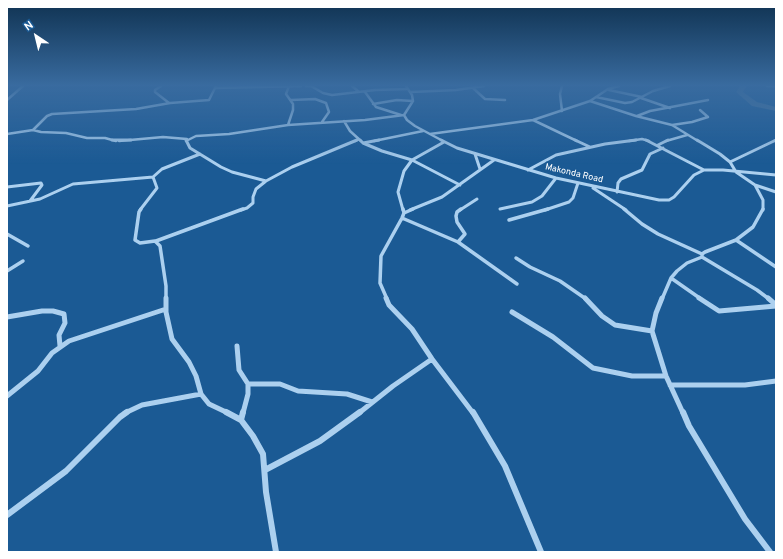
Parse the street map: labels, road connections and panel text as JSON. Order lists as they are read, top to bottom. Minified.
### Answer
{"streets":{"street":["Makonda Road"]},"north":"top left"}
